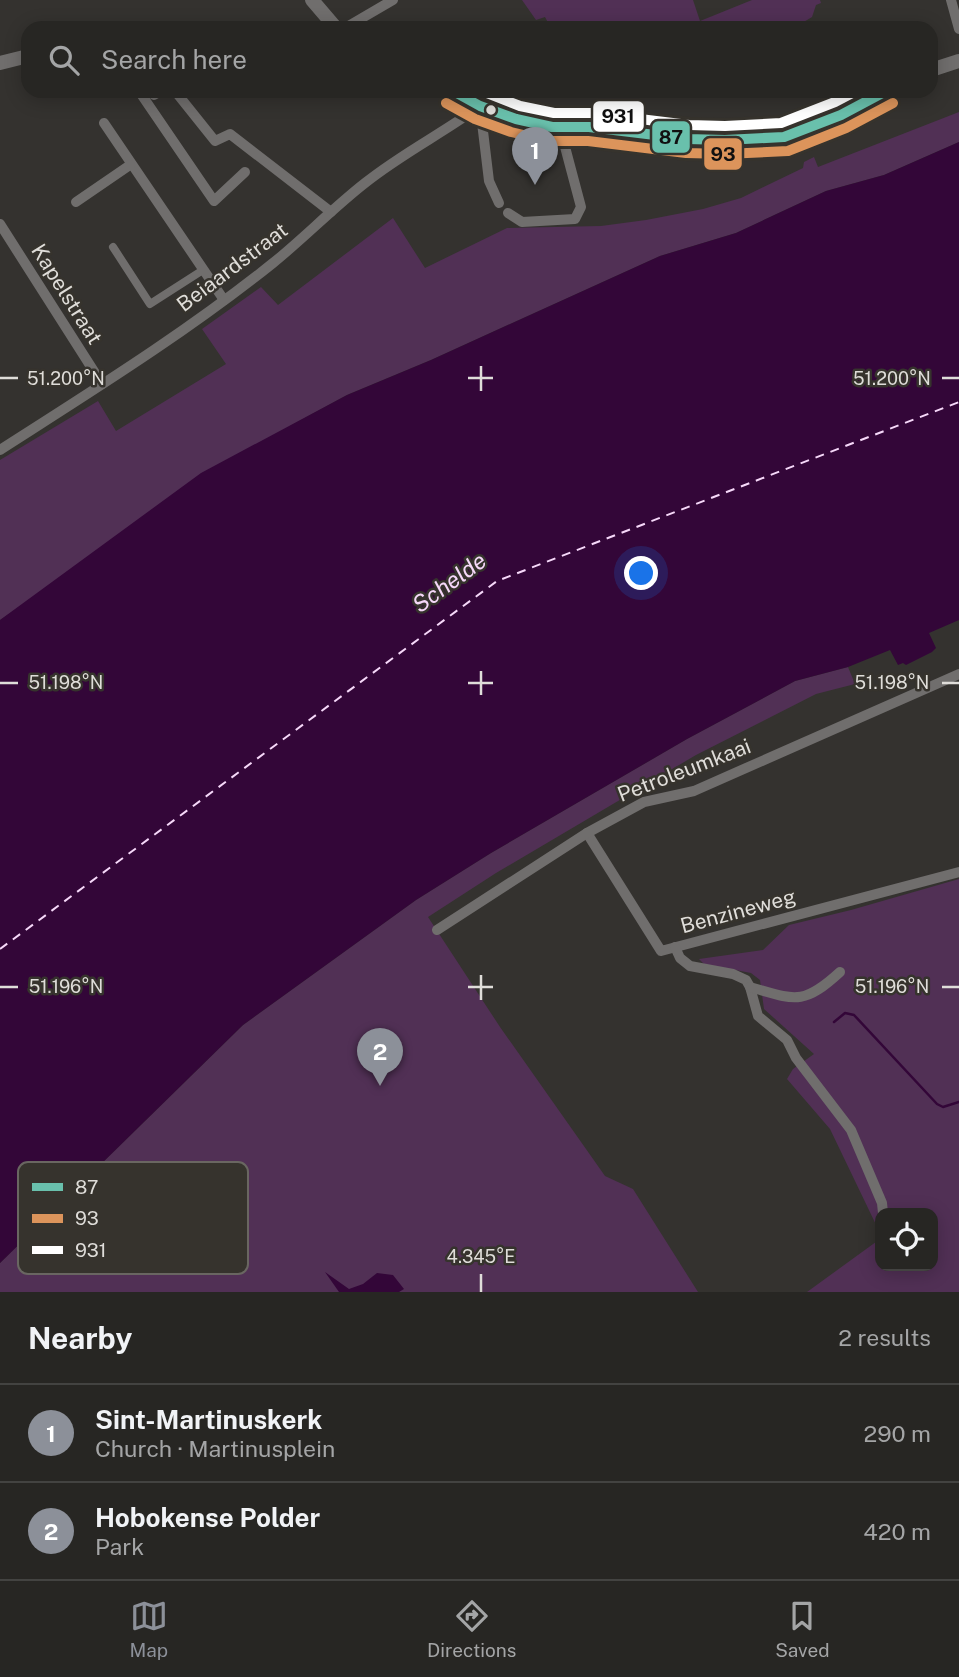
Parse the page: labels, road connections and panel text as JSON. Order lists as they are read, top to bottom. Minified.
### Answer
{"streets":{"street":["Beiaardstraat","Kapelstraat","Petroleumkaai","Benzineweg"]},"crossings":[["Beiaardstraat","Kapelstraat"],["Petroleumkaai","Benzineweg"]],"water":["Schelde"],"lines":["transit line 87","transit line 931","transit line 93"],"legend":["87","93","931"],"page":{"search":"Search here","pins":["1","2"],"heading":["Nearby","2 results"],"list":[{"mark":"1","name":"Sint-Martinuskerk","note":"Church · Martinusplein","value":"290 m"},{"mark":"2","name":"Hobokense Polder","note":"Park","value":"420 m"}],"nav":["Map","Directions","Saved"]},"coordinates":["51.200°N","51.198°N","51.196°N","4.345°E"]}
